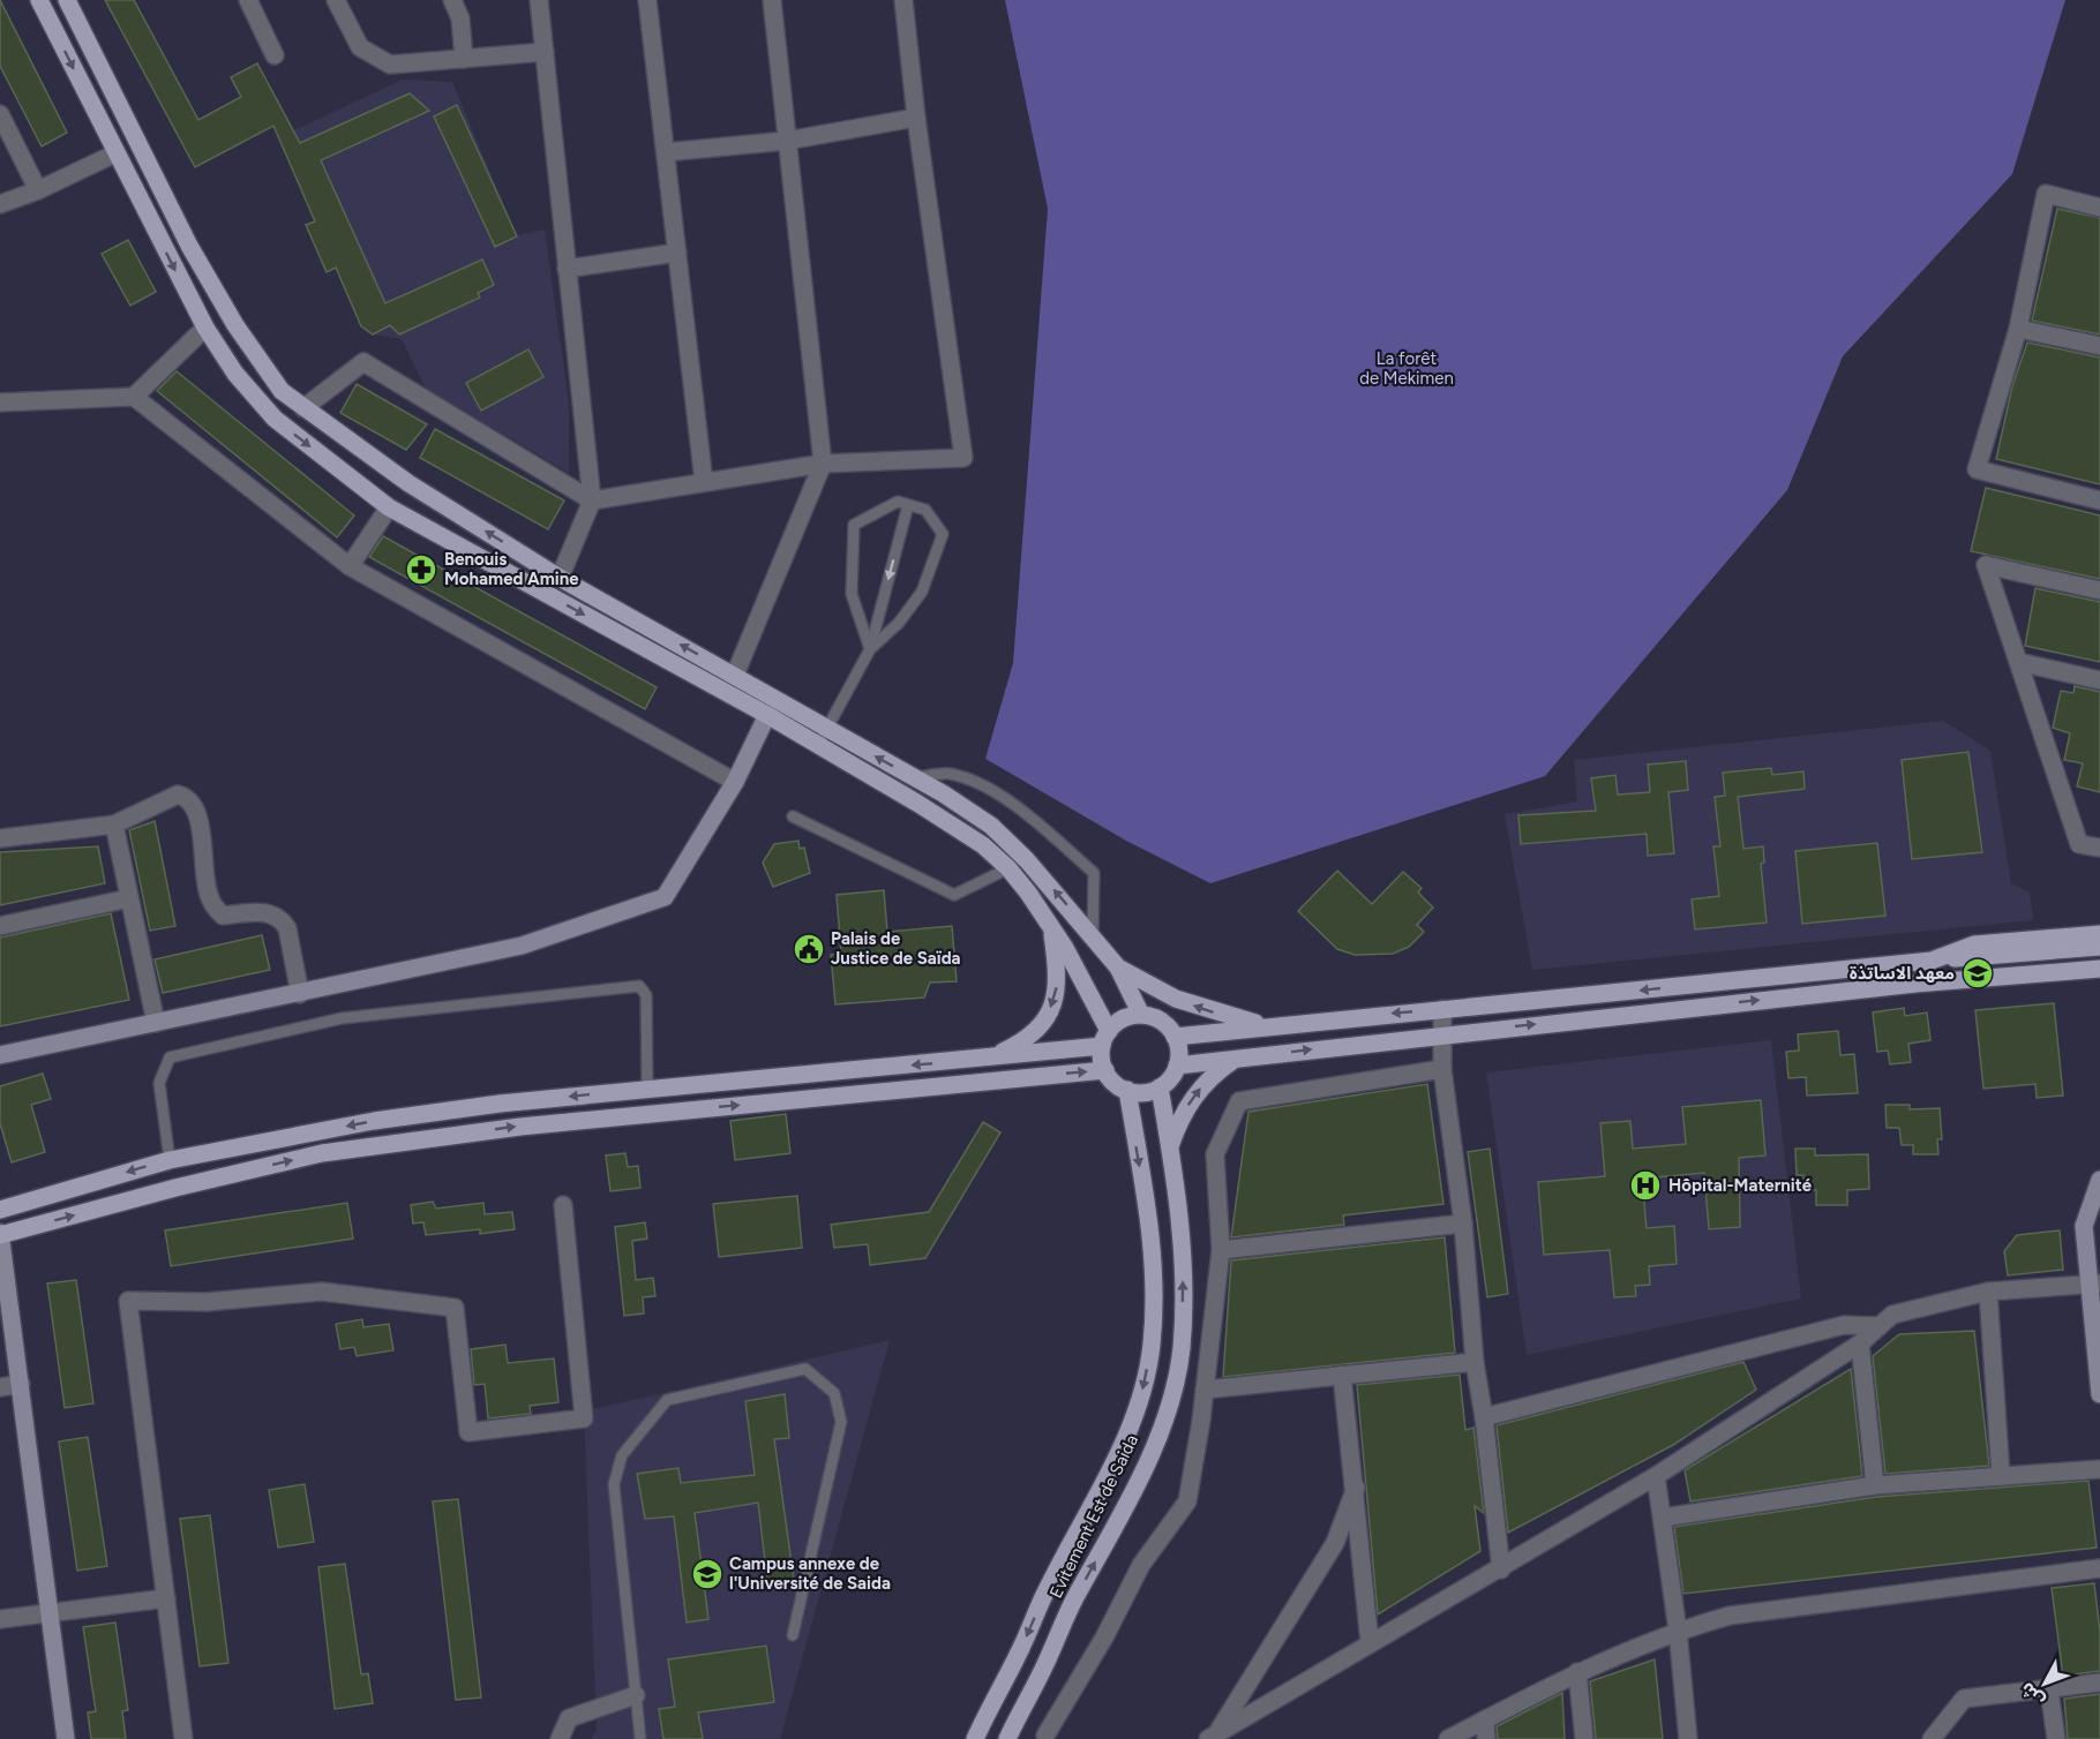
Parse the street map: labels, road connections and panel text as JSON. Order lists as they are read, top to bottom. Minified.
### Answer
{"streets":{"main road":["Evitement Est de Saida"]},"parks":["La forêt de Mekimen"],"places":{"pharmacy":["Benouis Mohamed Amine"],"public building":["Palais de Justice de Saïda"],"school or university":["معهد الاساتذة","Campus annexe de l'Université de Saida"],"hospital":["Hôpital-Maternité"]},"north":"bottom left"}
